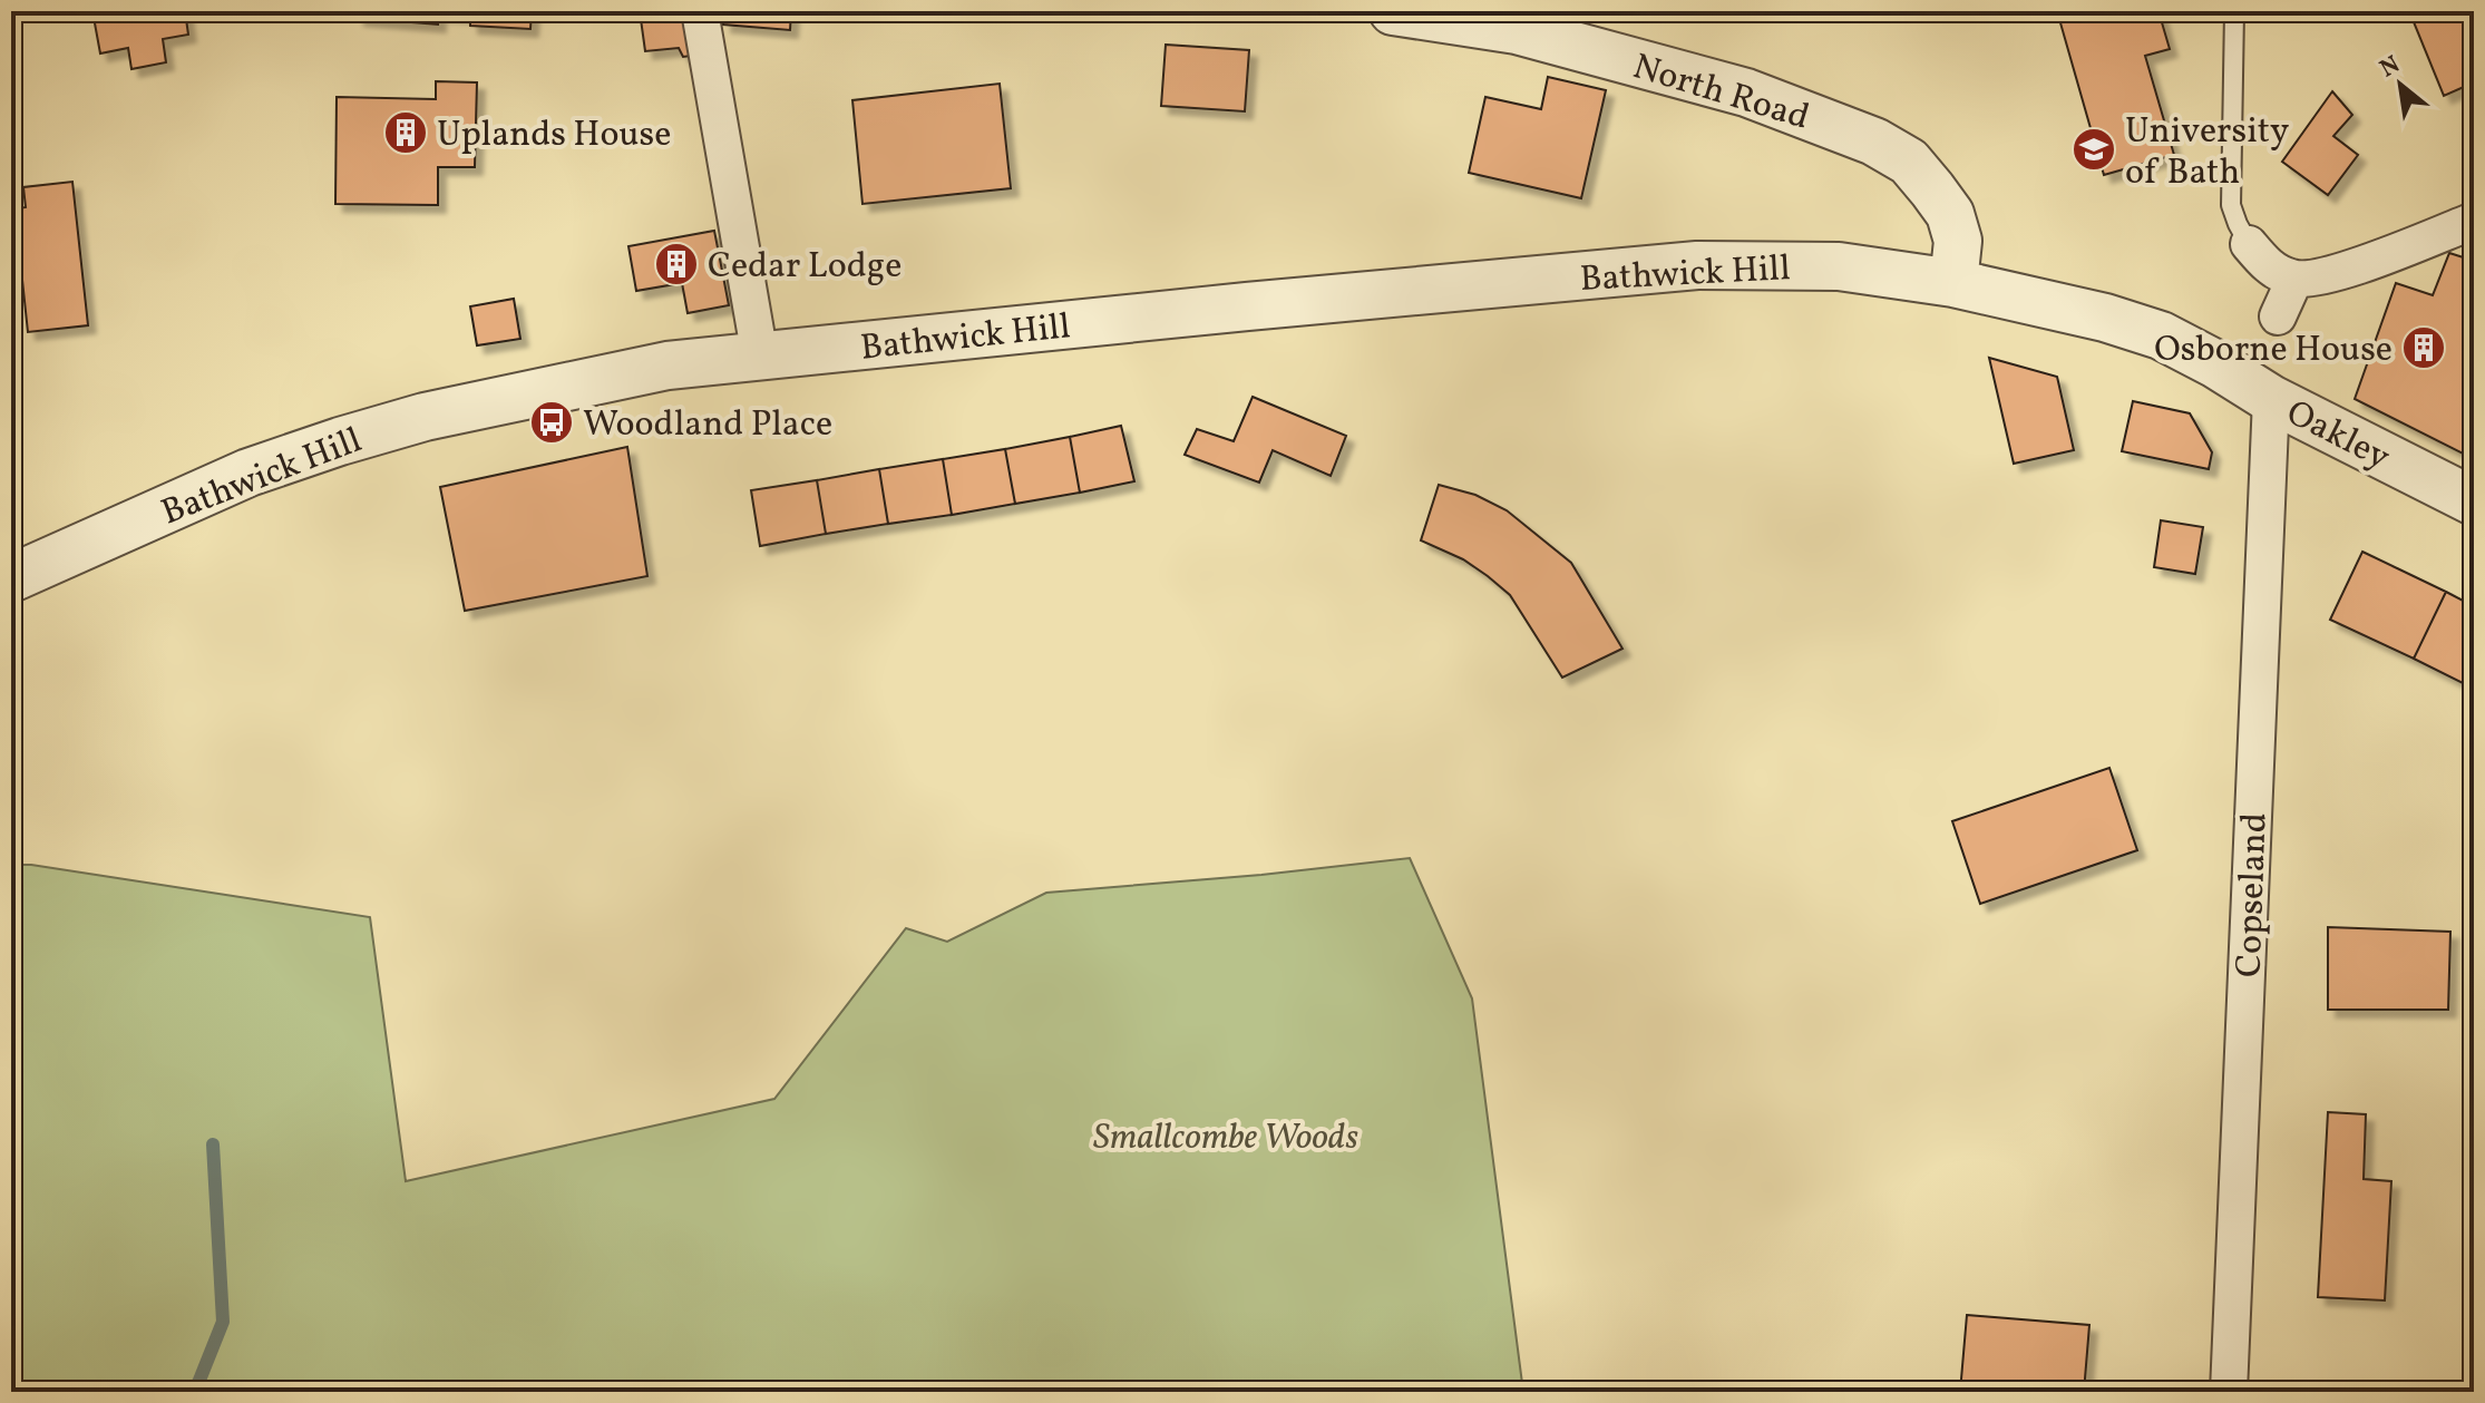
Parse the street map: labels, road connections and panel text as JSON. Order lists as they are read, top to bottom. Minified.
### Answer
{"streets":{"street":["North Road","Bathwick Hill","Oakley","Copseland"]},"crossings":[["North Road","Bathwick Hill"],["North Road","Oakley"],["Bathwick Hill","Oakley"],["Oakley","Copseland"]],"parks":["Smallcombe Woods"],"places":{"building":["Uplands House","Cedar Lodge","Osborne House"],"school or university":["University of Bath"],"bus stop":["Woodland Place"]},"north":"top left"}
